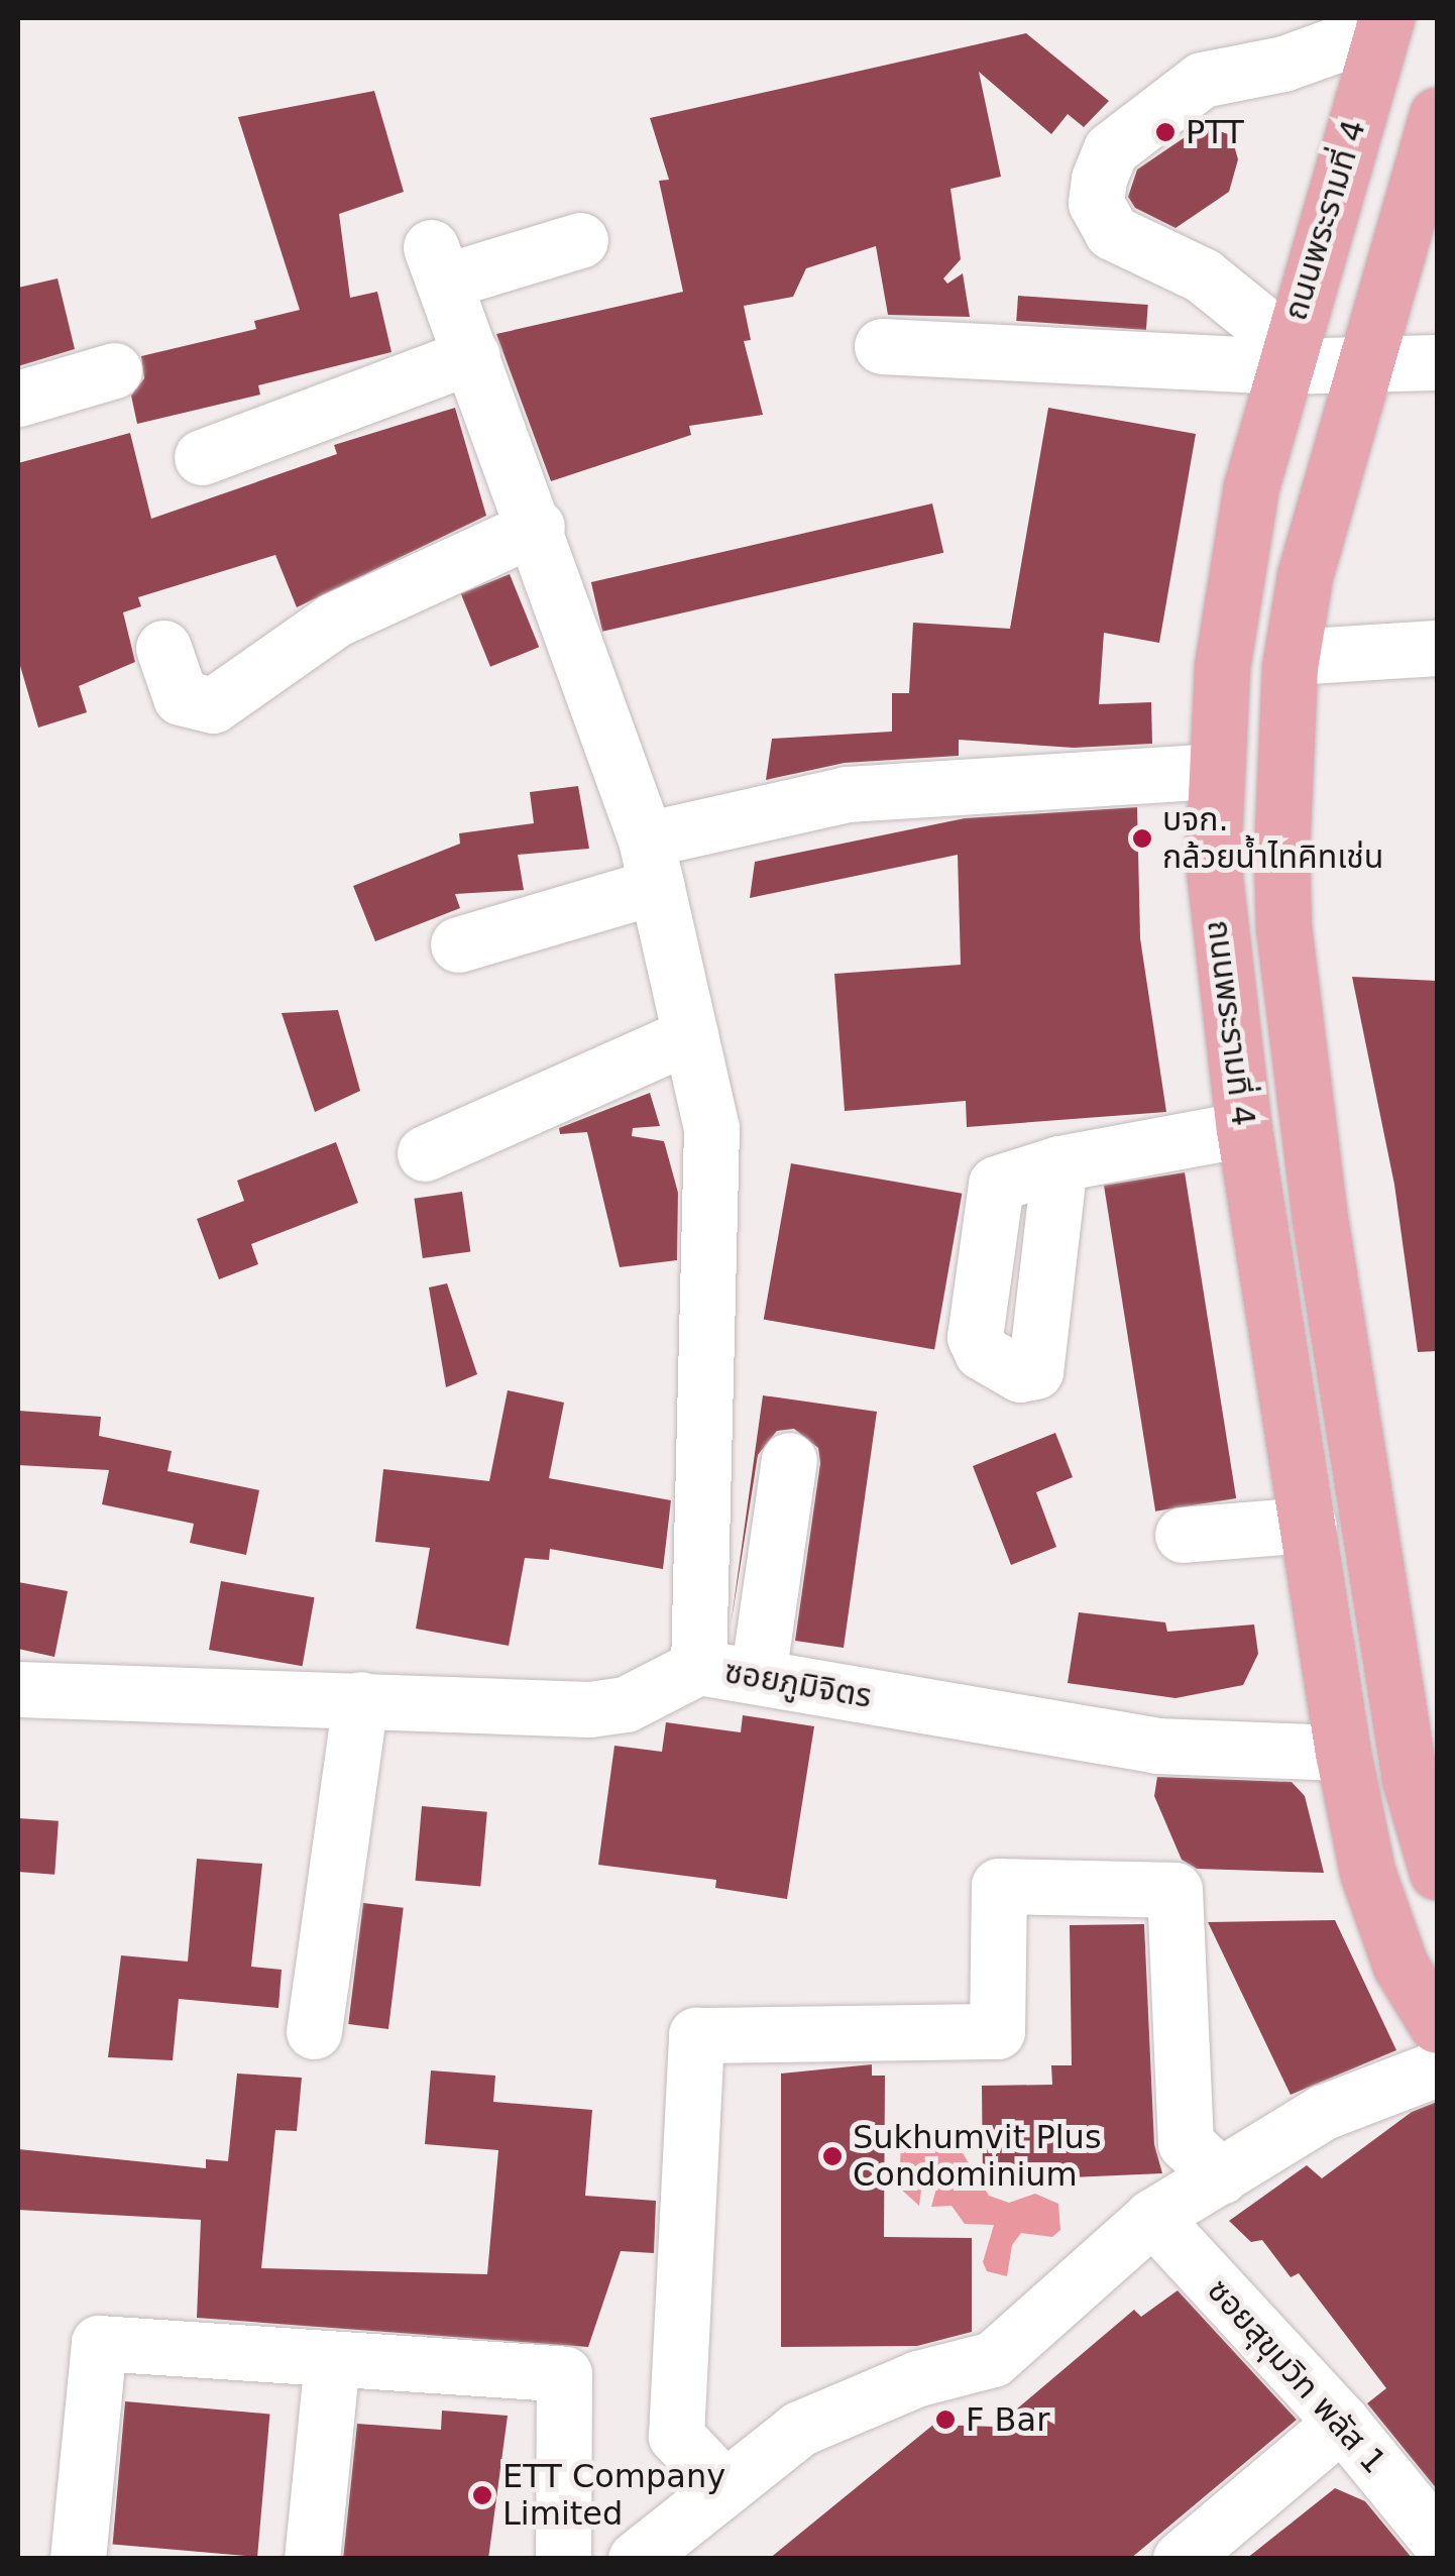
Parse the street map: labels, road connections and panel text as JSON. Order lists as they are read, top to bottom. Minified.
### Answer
{"streets":{"main road":["ถนนพระรามที่ 4"],"street":["ซอยภูมิจิตร","ซอยสุขุมวิท พลัส 1"]},"crossings":[["ถนนพระรามที่ 4","ซอยภูมิจิตร"]],"places":["PTT","บจก. กล้วยน้ำไทคิทเช่น","Sukhumvit Plus Condominium","F Bar","ETT Company Limited"]}
